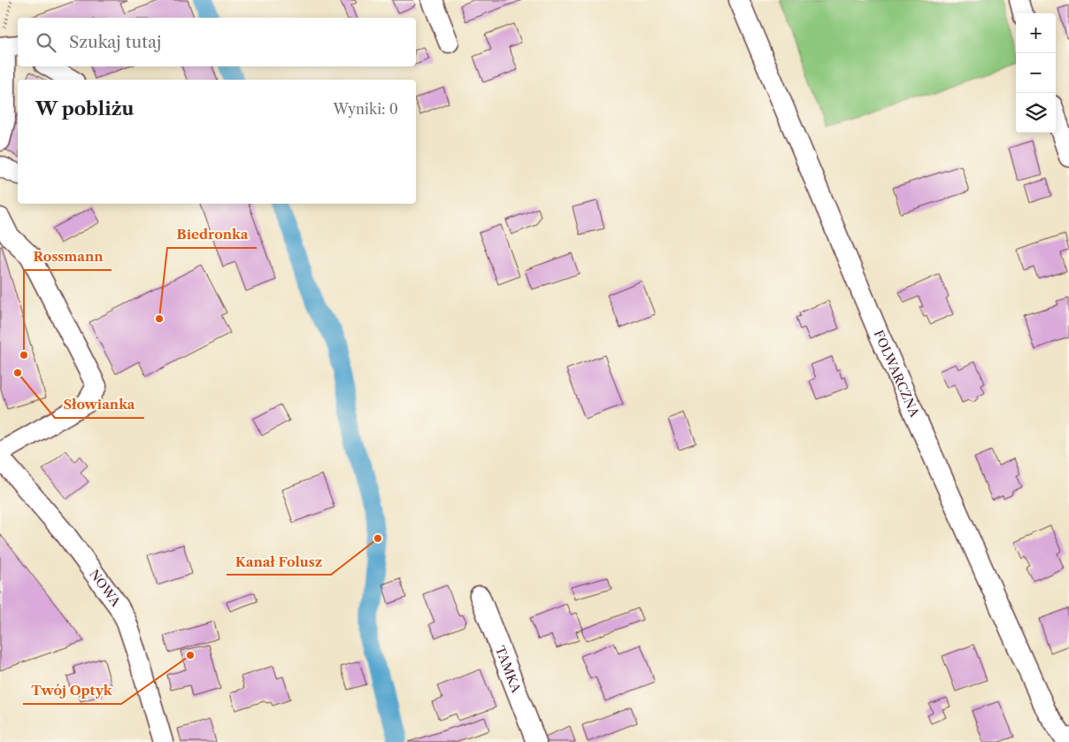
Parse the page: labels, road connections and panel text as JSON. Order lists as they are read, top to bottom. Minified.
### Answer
{"streets":{"street":["FOLWARCZNA","NOWA","TAMKA"]},"places":["Biedronka","Rossmann","Słowianka","Kanał Folusz","Twój Optyk"],"page":{"map_buttons":["+","−"],"search":"Szukaj tutaj","heading":["W pobliżu","Wyniki: 0"]}}
